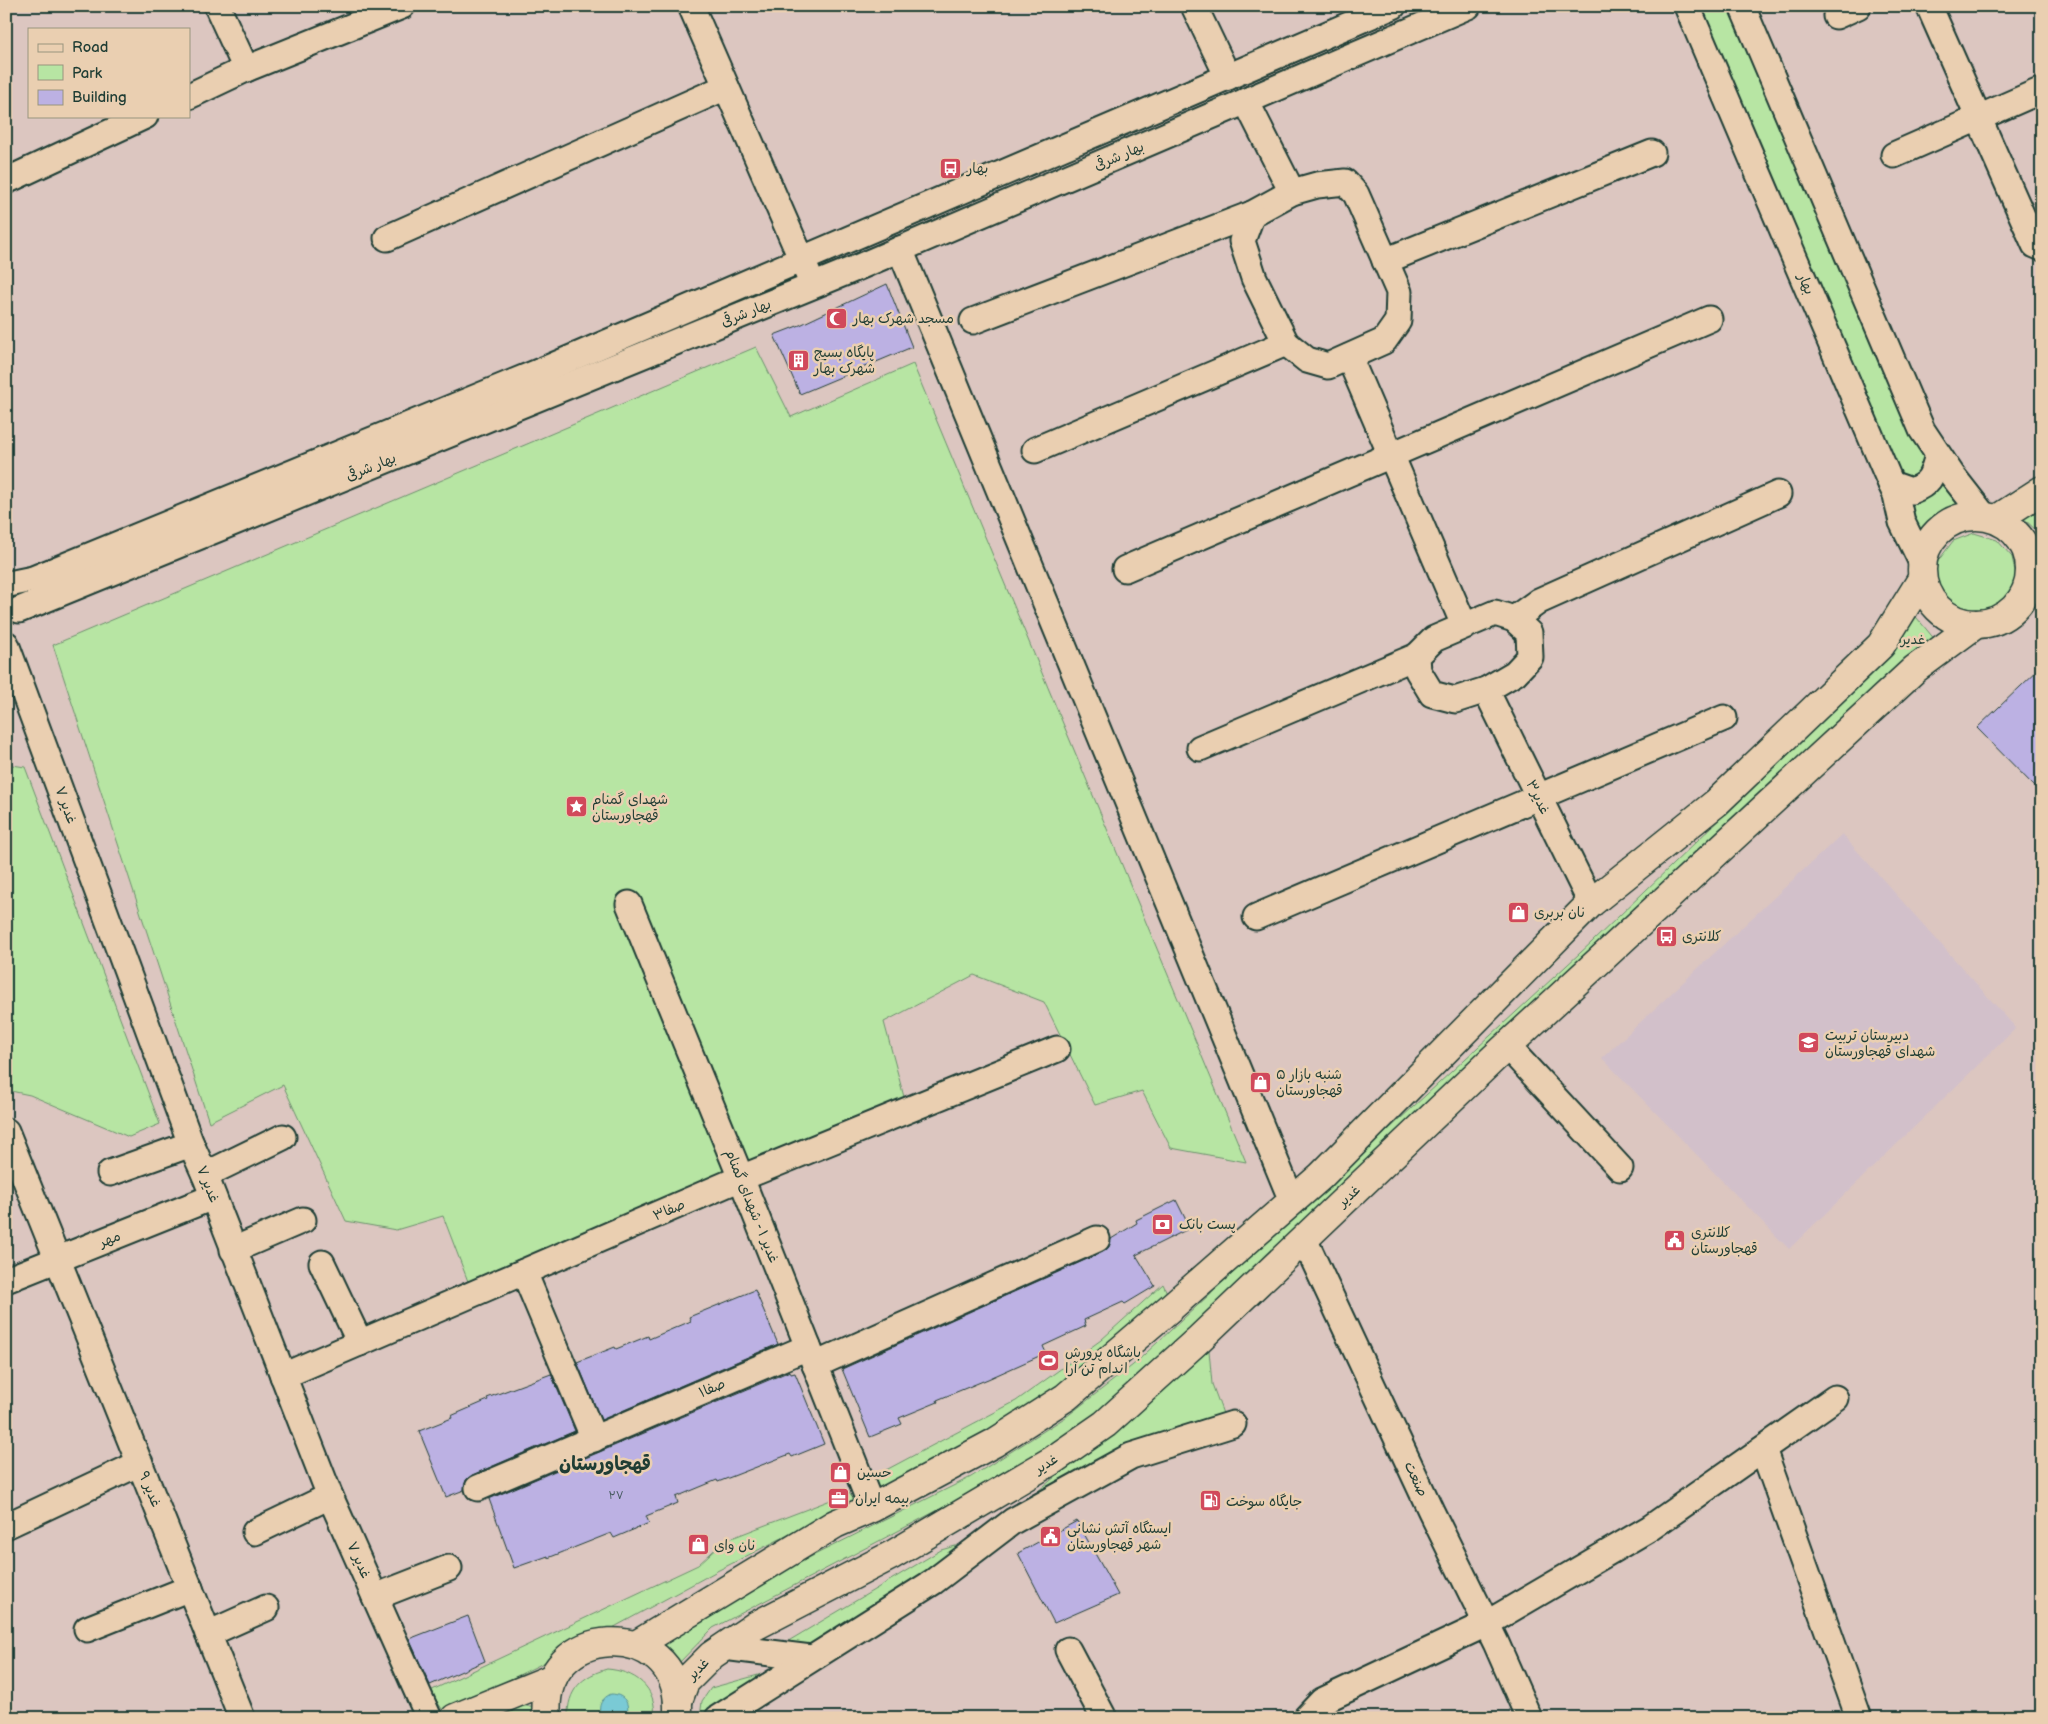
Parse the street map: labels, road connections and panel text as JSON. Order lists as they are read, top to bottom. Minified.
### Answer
{"streets":{"main road":["غدیر"],"street":["بهار شرقی","بهار","غدیر۳","غدیر ۷","غدیر ۱ - شهدای گمنام","صفا۳","مهر","صفا۱","صنعت","غدیر ۹"]},"crossings":[["بهار","غدیر"],["غدیر ۷","صفا۳"],["غدیر ۷","مهر"],["غدیر","صنعت"],["غدیر ۱ - شهدای گمنام","صفا۳"],["غدیر ۱ - شهدای گمنام","صفا۱"],["مهر","غدیر ۹"]],"districts":["قهجاورستان"],"parks":["غدیر"],"places":{"bus stop":["بهار","کلانتری"],"mosque":["مسجد شهرک بهار"],"building":["پایگاه بسیج شهرک بهار"],"place":["شهدای گمنام قهجاورستان"],"shop":["نان بربری","۵ شنبه بازار قهجاورستان","حسین","نان وای"],"school or university":["دبیرستان تربیت شهدای قهجاورستان"],"bank":["پست بانک"],"public building":["کلانتری قهجاورستان","ایستگاه آتش نشانی شهر قهجاورستان"],"sports":["باشگاه پرورش اندام تن آرا"],"office":["بیمه ایران"],"fuel station":["جایگاه سوخت"]},"house_numbers":["۲۷"],"legend":["Road","Park","Building"]}
